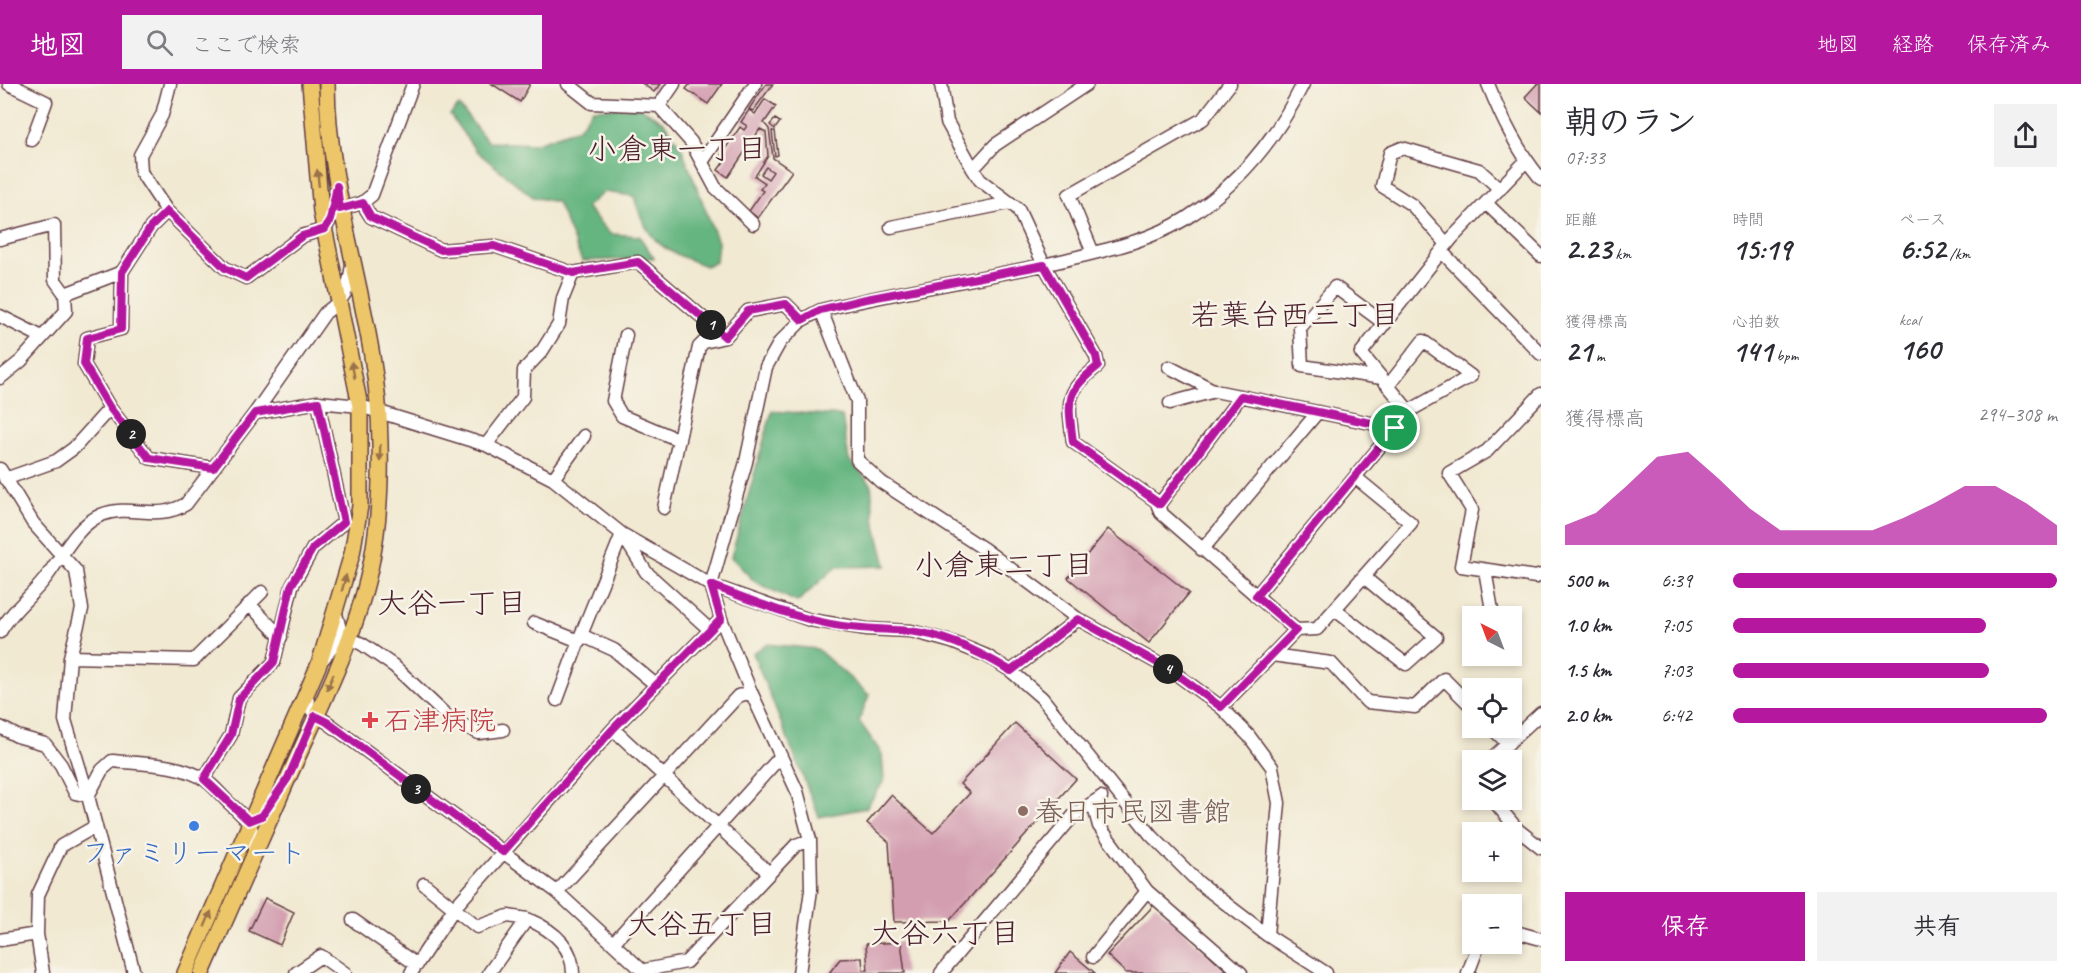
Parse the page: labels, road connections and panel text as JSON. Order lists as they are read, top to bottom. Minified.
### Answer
{"districts":["小倉東一丁目","若葉台西三丁目","小倉東二丁目","大谷一丁目","大谷五丁目","大谷六丁目"],"places":{"health":["石津病院"],"other":["春日市民図書館","ファミリーマート"]},"north":"top left","page":{"header":"地図","search":"ここで検索","nav":["地図","経路","保存済み"],"heading":["朝のラン","07:33"],"stats":[["距離","2.23 km"],["時間","15:19"],["ペース","6:52 /km"],["獲得標高","21 m"],["心拍数","141 bpm"],["kcal","160"]],"pins":["1","2","4","3"],"chart":["獲得標高","294–308 m"],"list":[{"name":"500 m","note":"6:39"},{"name":"1.0 km","note":"7:05"},{"name":"1.5 km","note":"7:03"},{"name":"2.0 km","note":"6:42"}],"map_buttons":["+","−"],"buttons":["保存","共有"]}}
